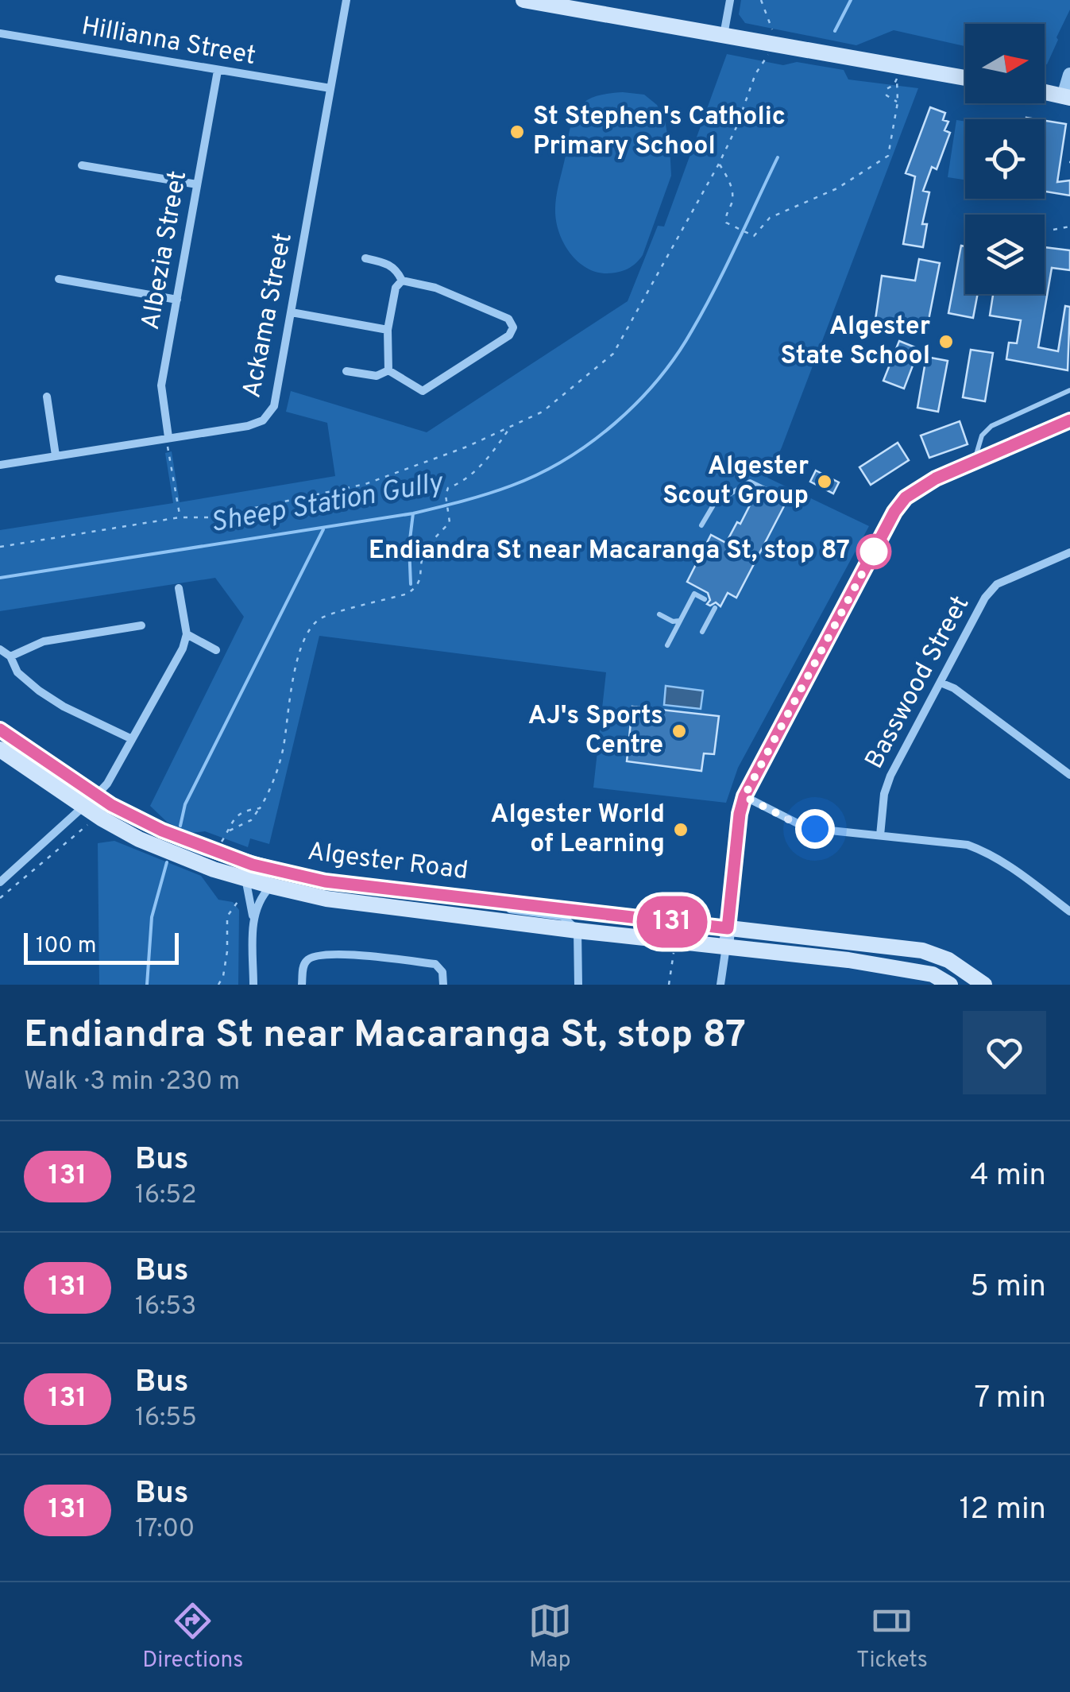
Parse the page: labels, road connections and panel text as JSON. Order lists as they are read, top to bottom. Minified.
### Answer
{"streets":{"main road":["Algester Road"],"street":["Hillianna Street","Albezia Street","Ackama Street","Basswood Street"]},"crossings":[["Hillianna Street","Albezia Street"],["Hillianna Street","Ackama Street"],["Albezia Street","Ackama Street"]],"water":["Sheep Station Gully"],"places":["St Stephen's Catholic Primary School","Algester State School","Algester Scout Group","Endiandra St near Macaranga St, stop 87","AJ's Sports Centre","Algester World of Learning"],"lines":["bus line 131"],"scale_bar":"100 m","north":"right","page":{"on_map":"131","scale":"100 m","heading":["Endiandra St near Macaranga St, stop 87","Walk · 3 min · 230 m"],"list":[{"mark":"131","name":"Bus","note":"16:52","value":"4 min"},{"mark":"131","name":"Bus","note":"16:53","value":"5 min"},{"mark":"131","name":"Bus","note":"16:55","value":"7 min"},{"mark":"131","name":"Bus","note":"17:00","value":"12 min"}],"tabs":["Directions","Map","Tickets"]}}
